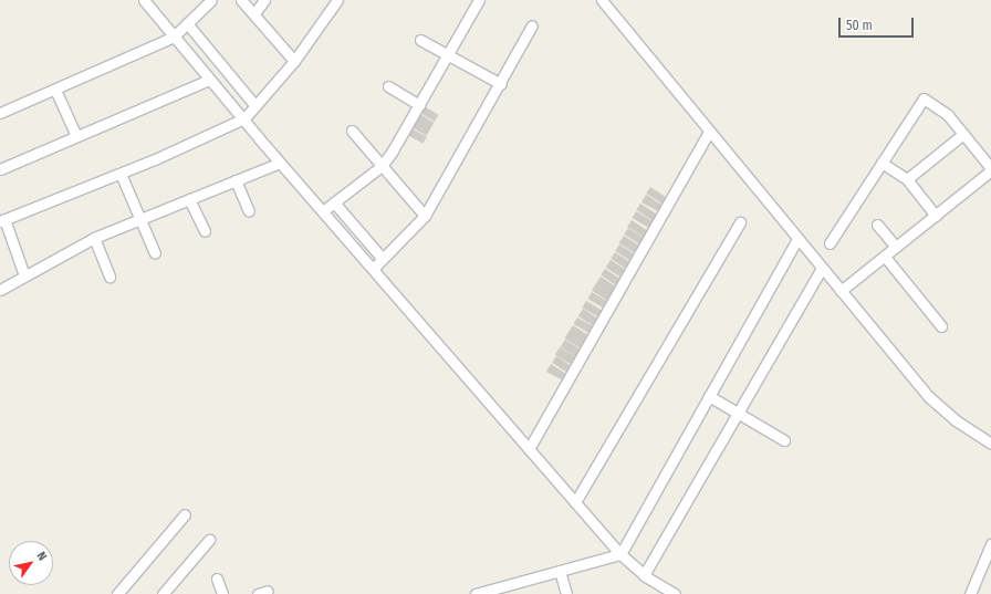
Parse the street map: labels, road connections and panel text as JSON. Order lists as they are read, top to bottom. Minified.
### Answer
{"scale_bar":"50 m","north":"top right"}
